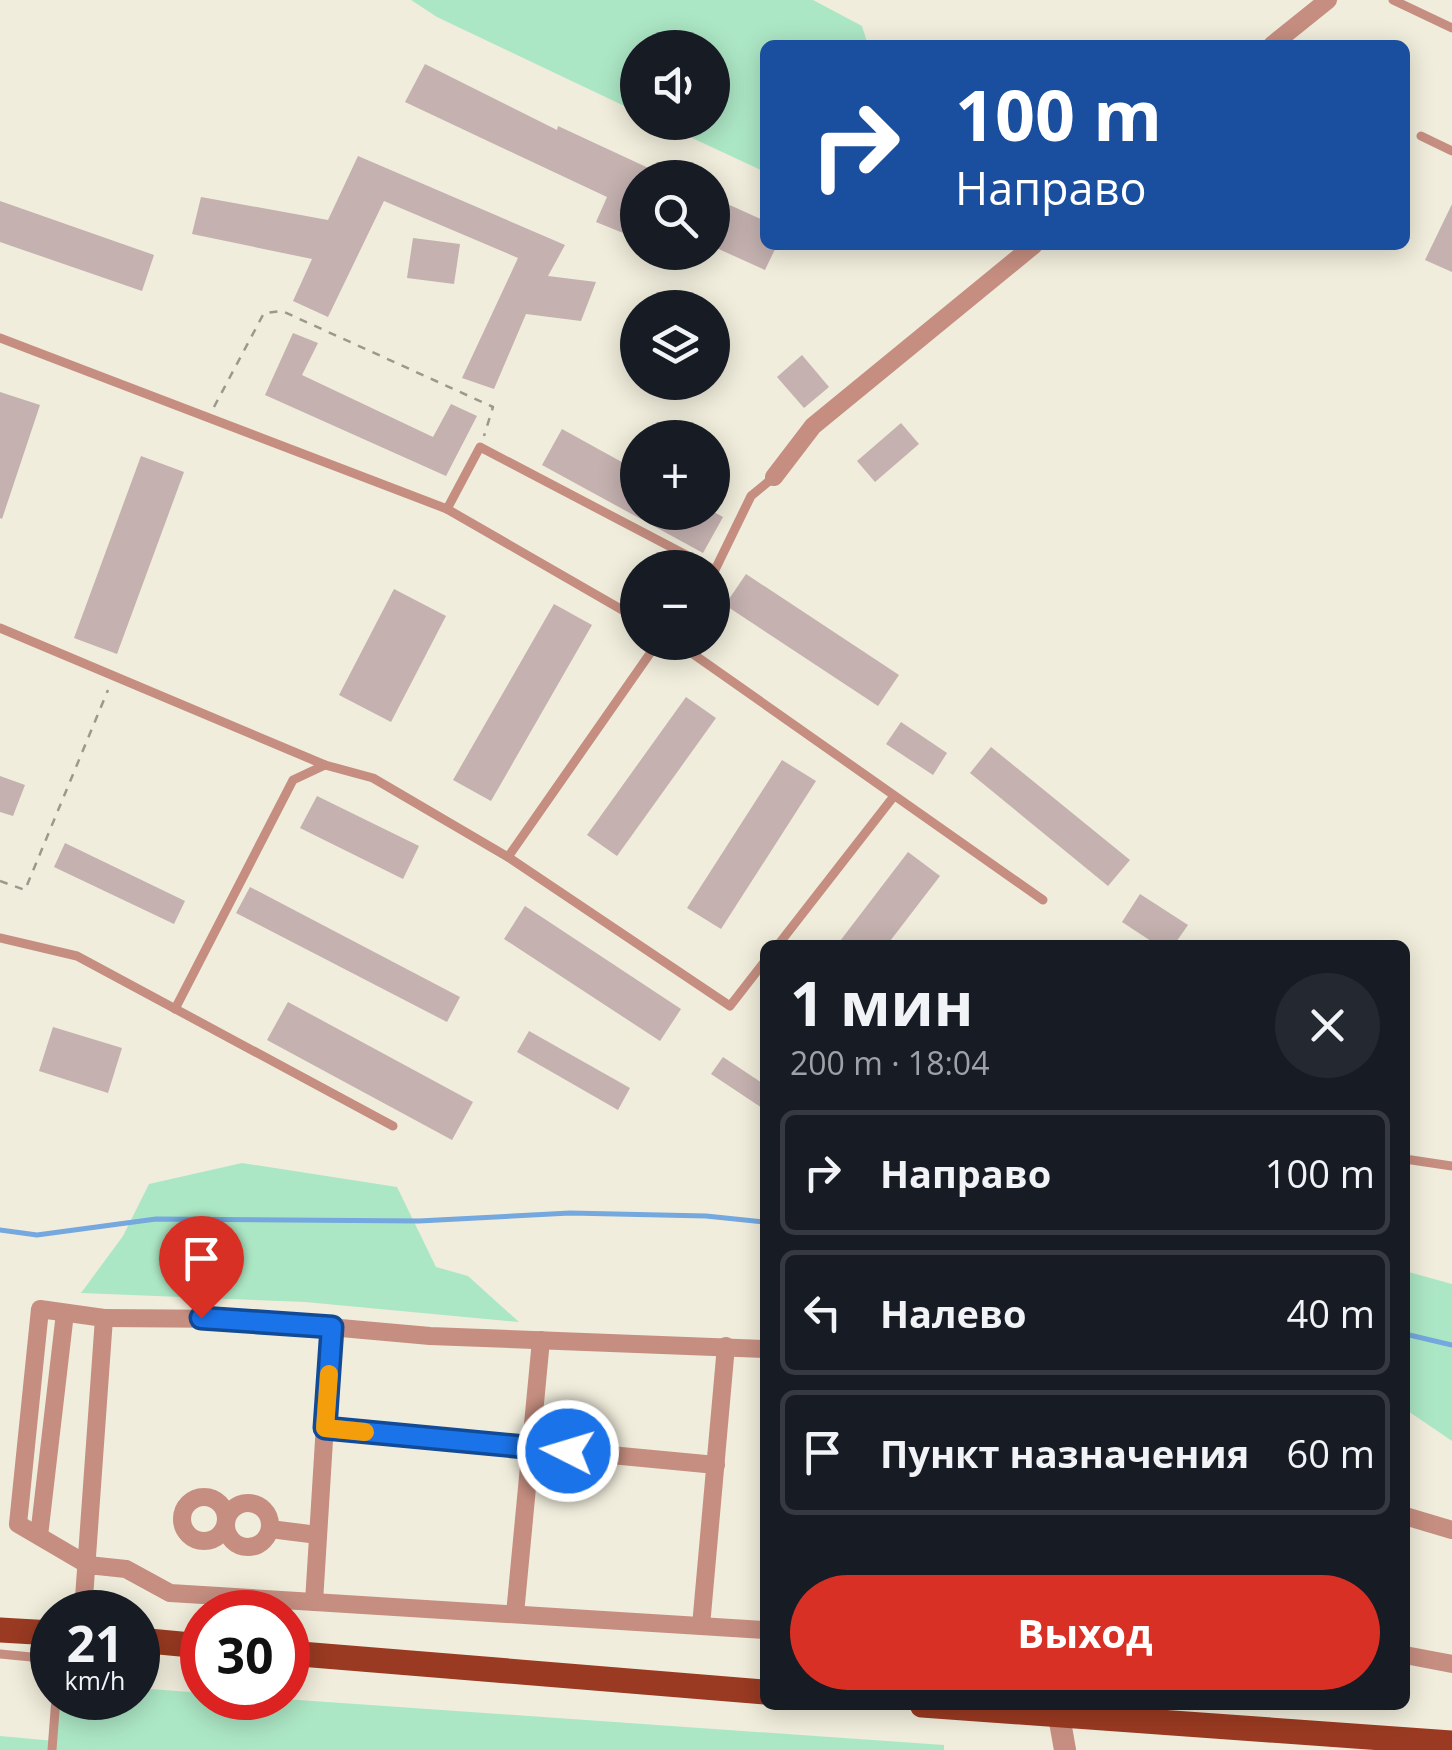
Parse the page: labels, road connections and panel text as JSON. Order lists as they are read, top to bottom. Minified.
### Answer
{"page":{"map_buttons":["+","−"],"turn":["100 m","Направо"],"heading":["1 мин","200 m · 18:04"],"list":[{"name":"Направо","value":"100 m"},{"name":"Налево","value":"40 m"},{"name":"Пункт назначения","value":"60 m"}],"buttons":"Выход","speed":"21 km/h","limit":"30"}}
